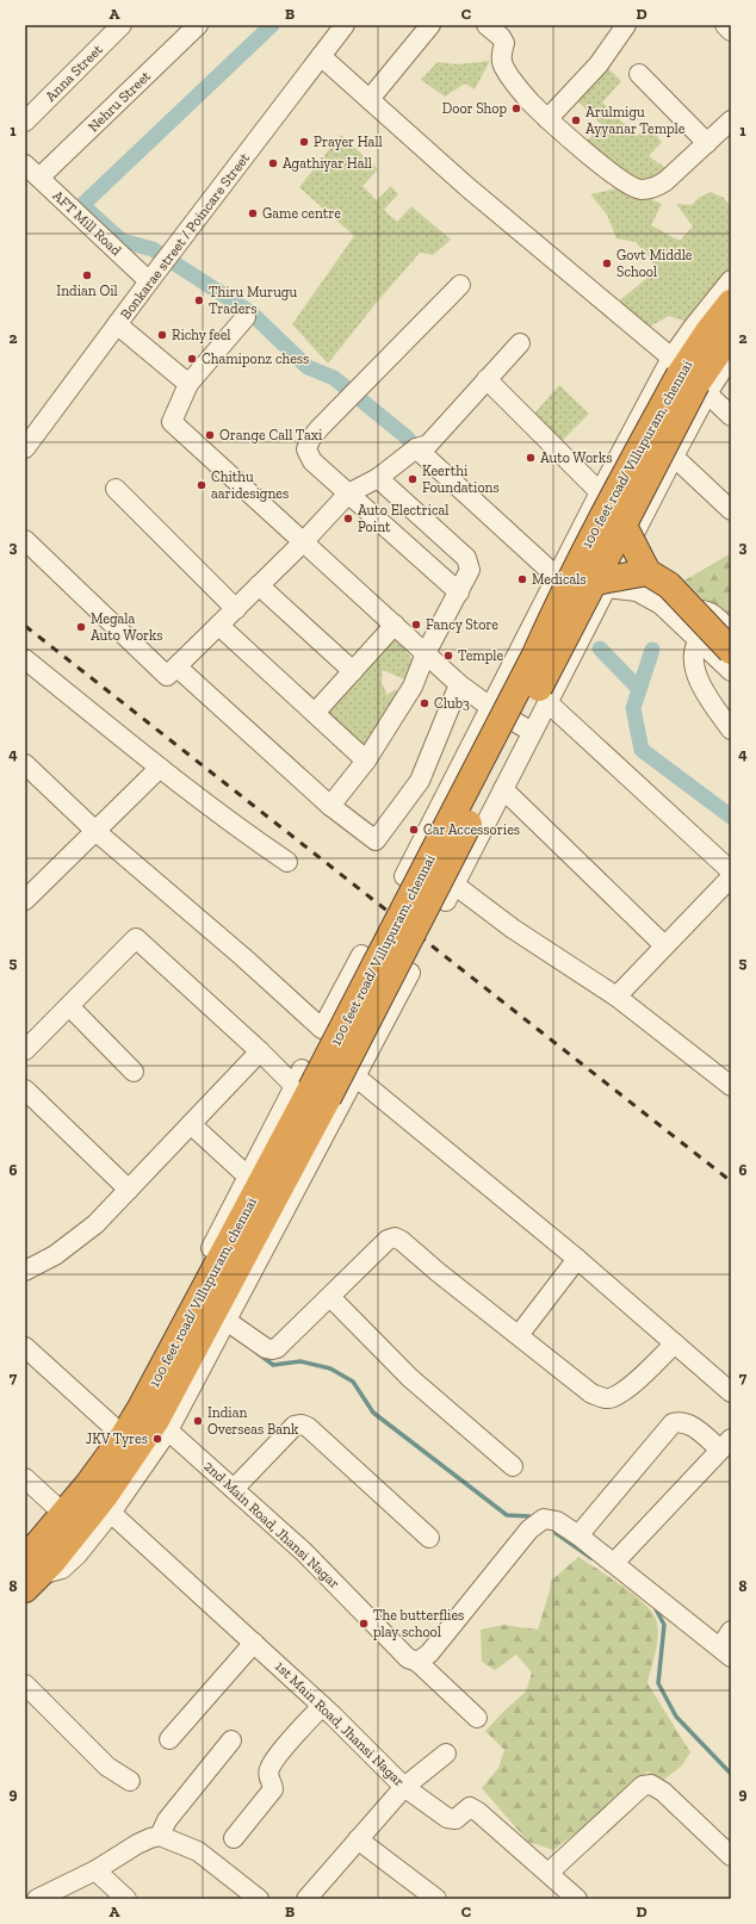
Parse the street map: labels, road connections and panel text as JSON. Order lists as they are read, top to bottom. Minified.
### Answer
{"streets":{"highway":["100 feet road/ Villupuram, chennai"],"street":["Anna Street","Nehru Street","AFT Mill Road","Bonkarae street / Poincare Street","2nd Main Road, Jhansi Nagar","1st Main Road, Jhansi Nagar"]},"crossings":[["Nehru Street","AFT Mill Road"],["AFT Mill Road","Bonkarae street / Poincare Street"]],"places":["Door Shop","Arulmigu Ayyanar Temple","Prayer Hall","Agathiyar Hall","Game centre","Govt Middle School","Indian Oil","Thiru Murugu Traders","Richy feel","Chamiponz chess","Orange Call Taxi","Auto Works","Keerthi Foundations","Chithu aaridesignes","Auto Electrical Point","Medicals","Fancy Store","Megala Auto Works","Temple","Club3","Car Accessories","Indian Overseas Bank","JKV Tyres","The butterflies play school"],"grid":{"columns":["A","B","C","D"],"rows":["1","2","3","4","5","6","7","8","9"]}}
